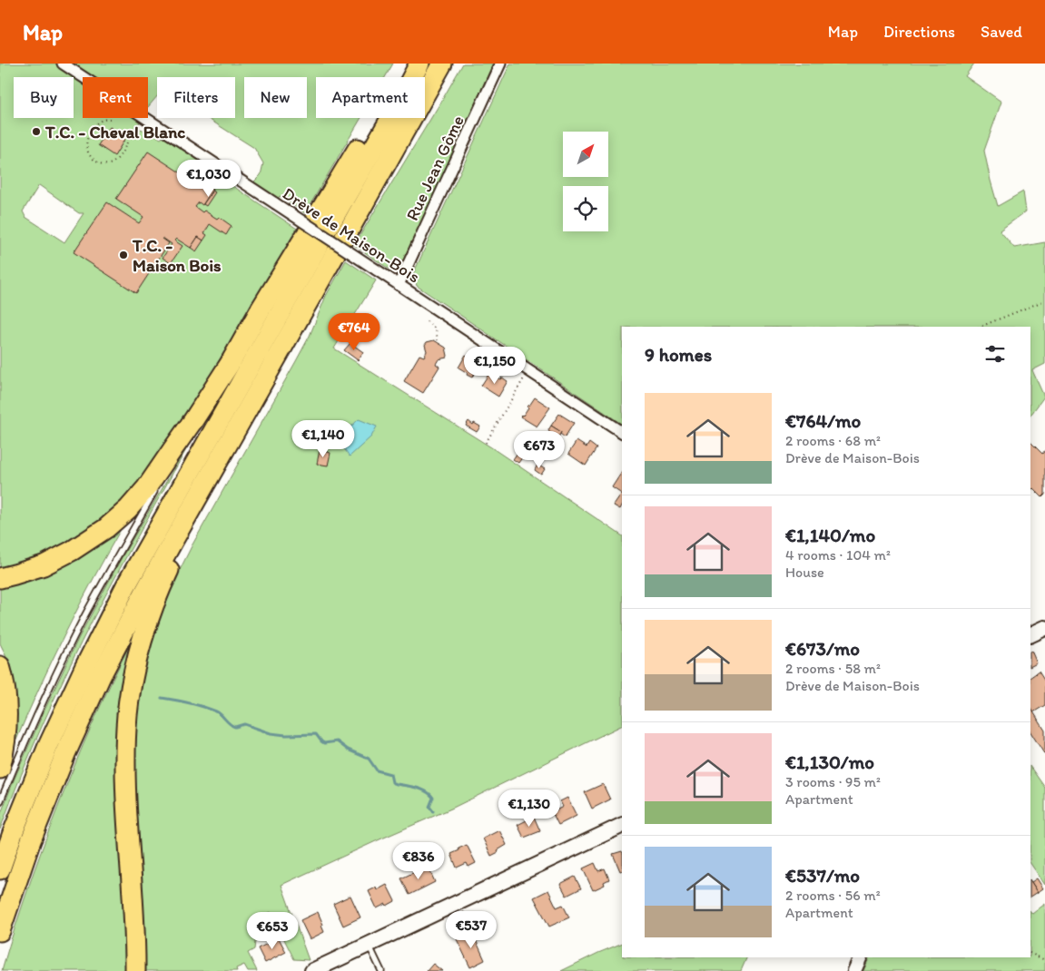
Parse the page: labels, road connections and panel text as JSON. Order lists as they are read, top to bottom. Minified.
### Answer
{"streets":{"street":["Rue Jean Gôme","Drève de Maison-Bois"]},"crossings":[["Rue Jean Gôme","Drève de Maison-Bois"]],"places":["T.C. - Cheval Blanc","T.C. - Maison Bois"],"north":"top right","page":{"header":"Map","nav":["Map","Directions","Saved"],"chip":["Buy","Rent","Filters","New","Apartment"],"price":["€1,030","€764","€1,150","€1,140","€673","€1,130","€836","€537","€653"],"heading":"9 homes","list":[{"name":"€764/mo","note":"2 rooms · 68 m² · Drève de Maison-Bois"},{"name":"€1,140/mo","note":"4 rooms · 104 m² · House"},{"name":"€673/mo","note":"2 rooms · 58 m² · Drève de Maison-Bois"},{"name":"€1,130/mo","note":"3 rooms · 95 m² · Apartment"},{"name":"€537/mo","note":"2 rooms · 56 m² · Apartment"}]}}
